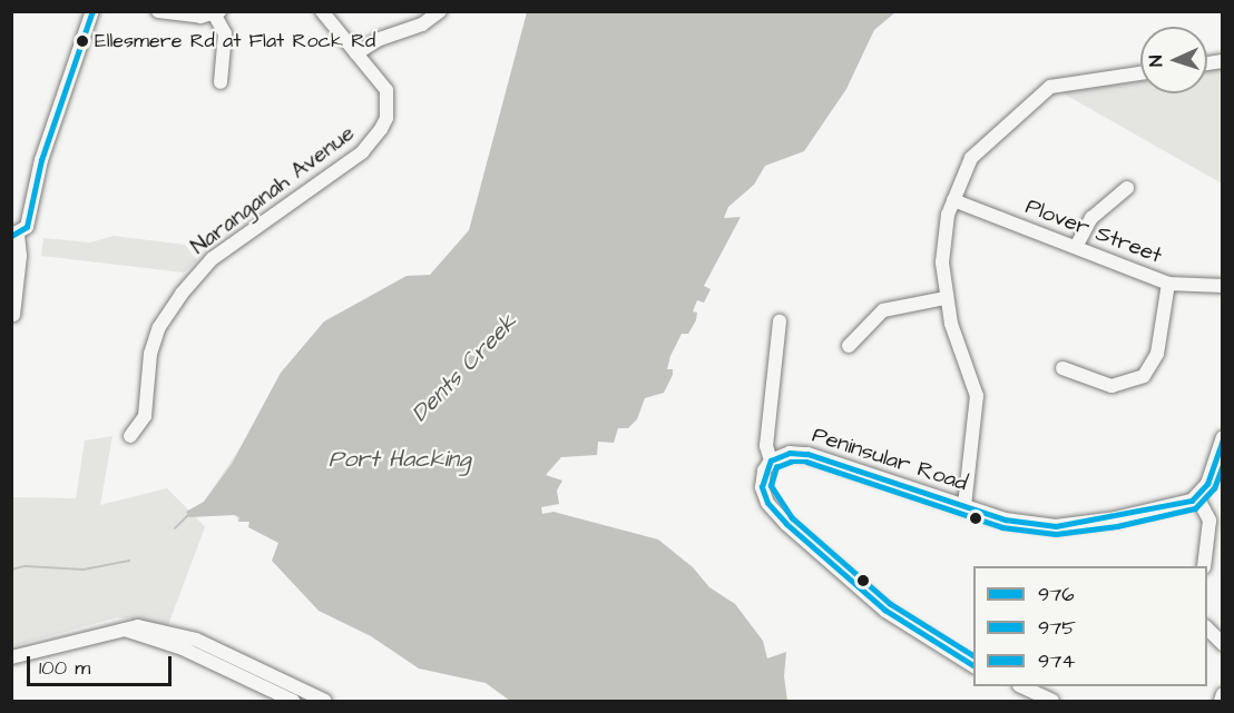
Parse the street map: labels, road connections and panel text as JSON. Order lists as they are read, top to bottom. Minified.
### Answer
{"streets":{"street":["Naranganah Avenue","Plover Street","Peninsular Road"]},"water":["Dents Creek","Port Hacking"],"places":["Ellesmere Rd at Flat Rock Rd"],"lines":["transit line 974","transit line 976","transit line 975"],"legend":["976","975","974"],"scale_bar":"100 m","north":"left"}
